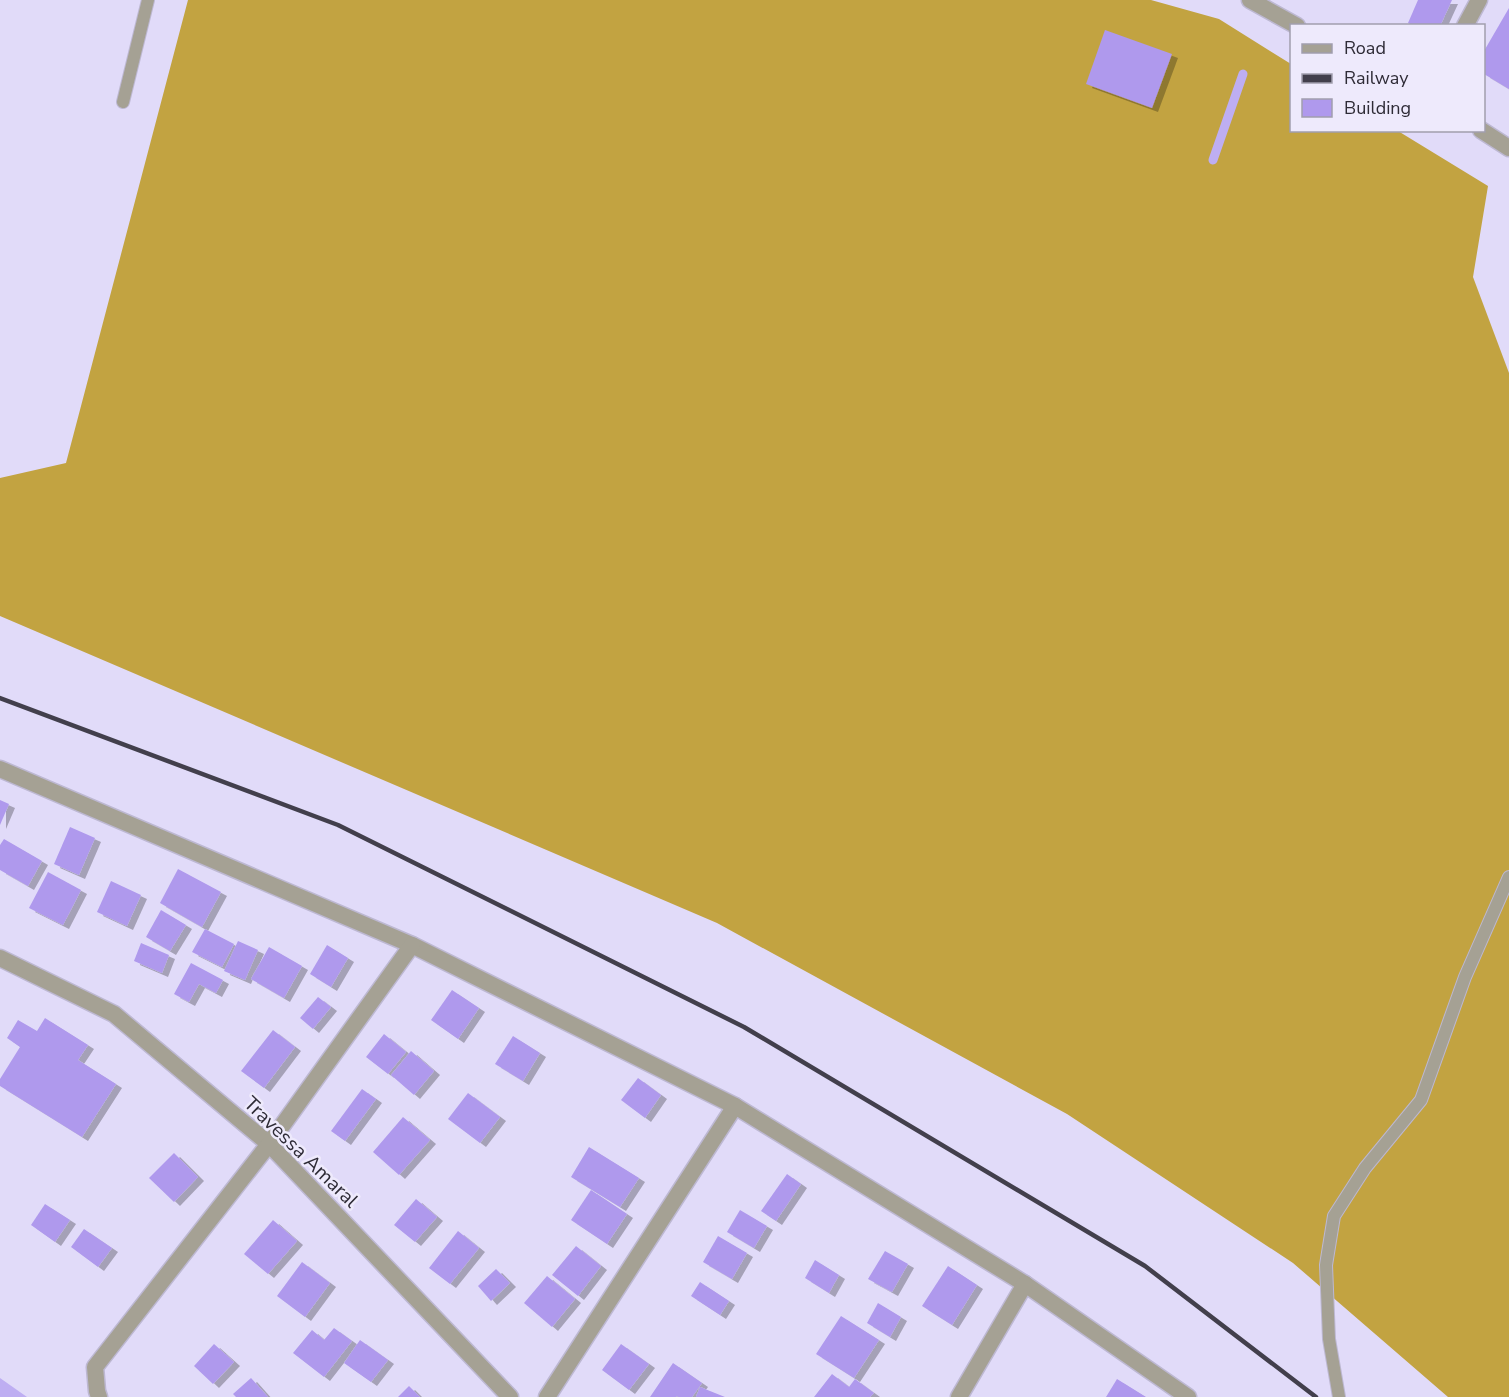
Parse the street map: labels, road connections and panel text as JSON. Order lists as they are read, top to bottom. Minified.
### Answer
{"streets":{"street":["Travessa Amaral"]},"legend":["Road","Railway","Building"]}
